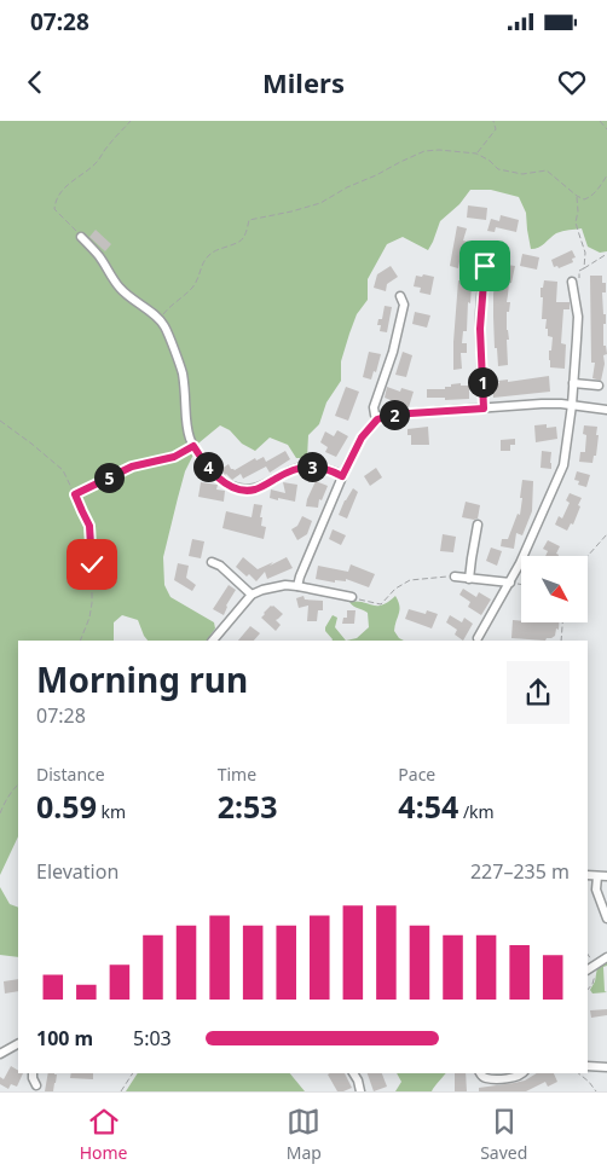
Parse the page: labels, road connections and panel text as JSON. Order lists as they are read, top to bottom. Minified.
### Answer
{"north":"bottom right","page":{"status":"07:28","header":"Milers","pins":["1","2","3","4","5"],"heading":["Morning run","07:28"],"stats":[["Distance","0.59 km"],["Time","2:53"],["Pace","4:54 /km"]],"chart":["Elevation","227–235 m"],"list":[{"name":"100 m","note":"5:03"}],"tabs":["Home","Map","Saved"]}}
